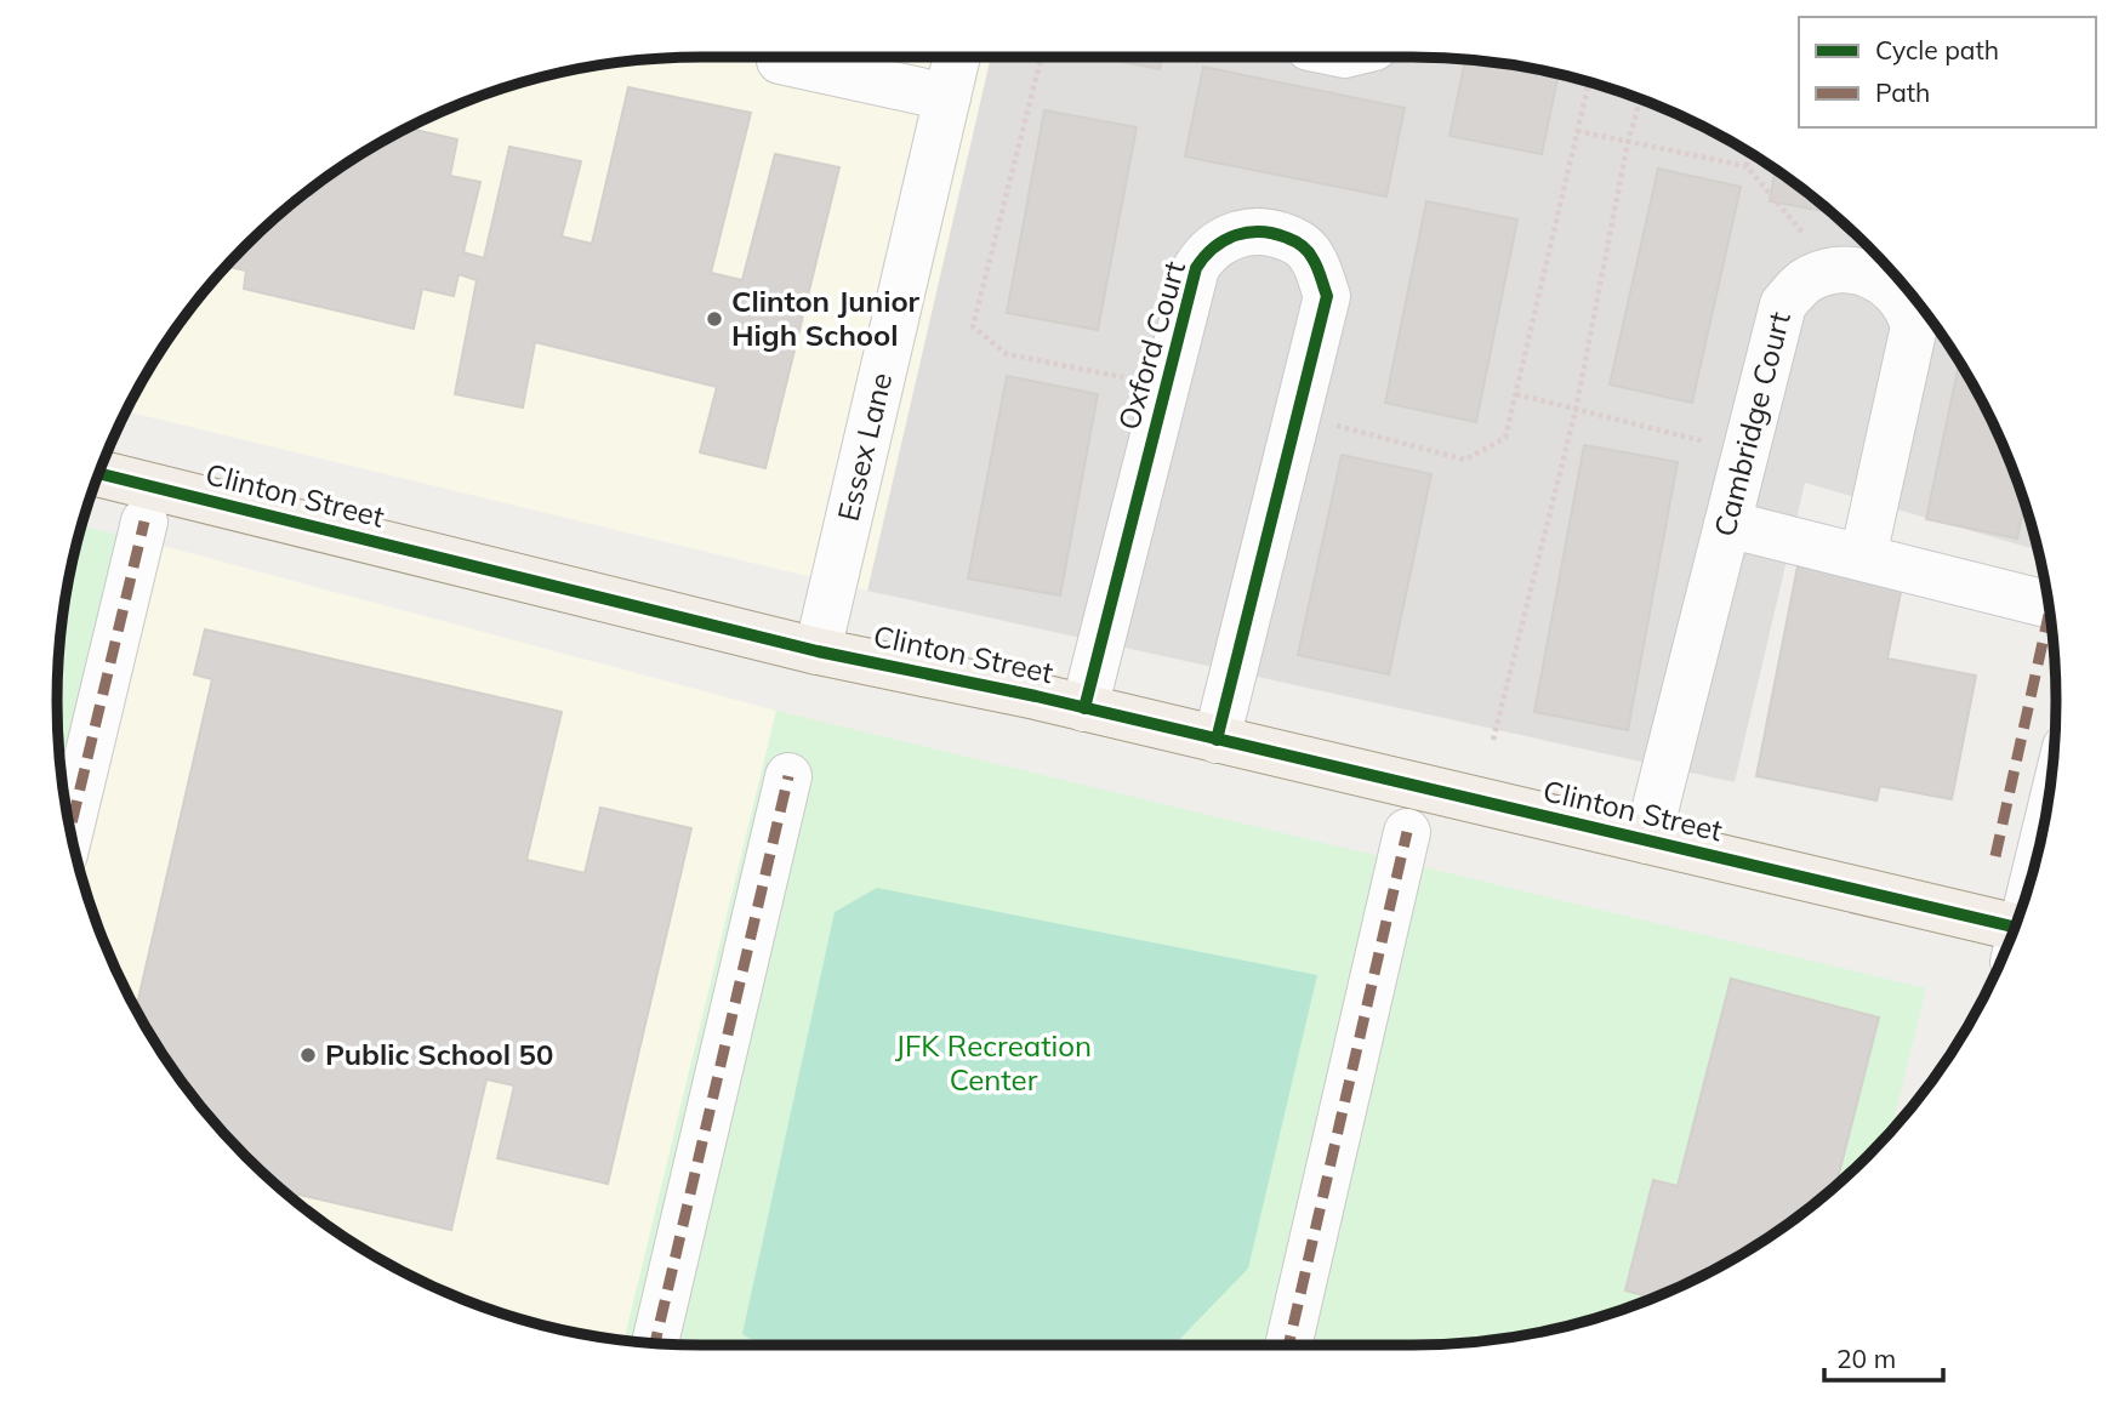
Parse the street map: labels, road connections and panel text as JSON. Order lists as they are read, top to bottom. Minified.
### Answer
{"streets":{"main road":["Clinton Street"],"street":["Oxford Court","Cambridge Court","Essex Lane"]},"crossings":[["Oxford Court","Clinton Street"],["Cambridge Court","Clinton Street"],["Essex Lane","Clinton Street"]],"parks":["JFK Recreation Center"],"places":["Clinton Junior High School","Public School 50"],"legend":["Cycle path","Path"],"scale_bar":"20 m"}
